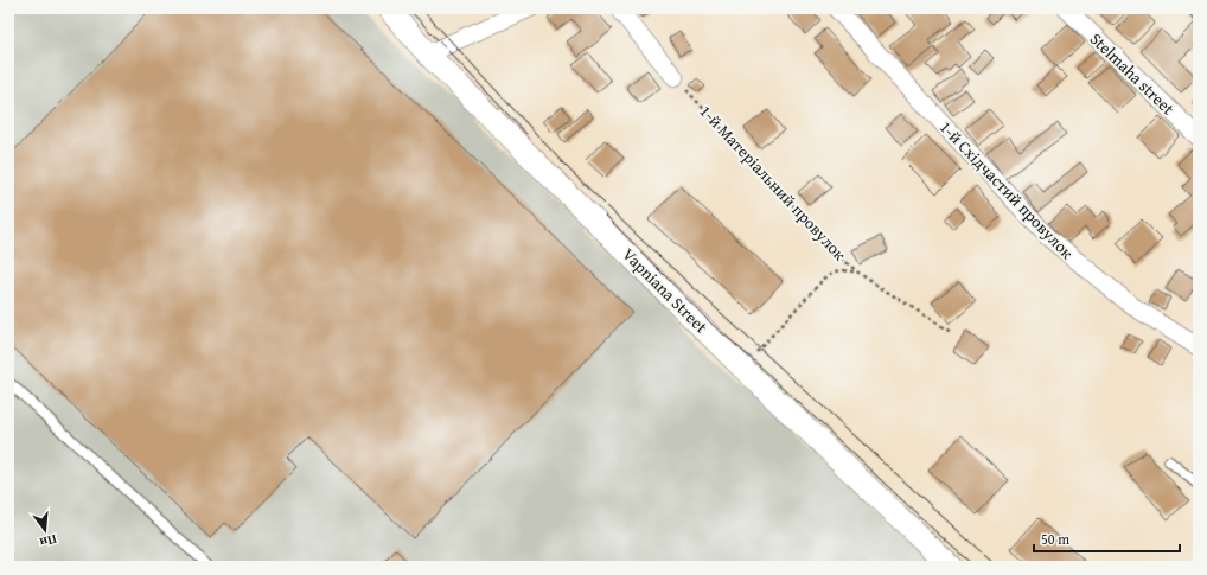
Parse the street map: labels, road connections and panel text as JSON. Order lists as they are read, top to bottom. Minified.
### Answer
{"streets":{"street":["Stelmaha street","1-й Східчастий провулок","Vapniana Street"],"path":["1-й Матеріальний провулок"]},"scale_bar":"50 m","north":"bottom"}
